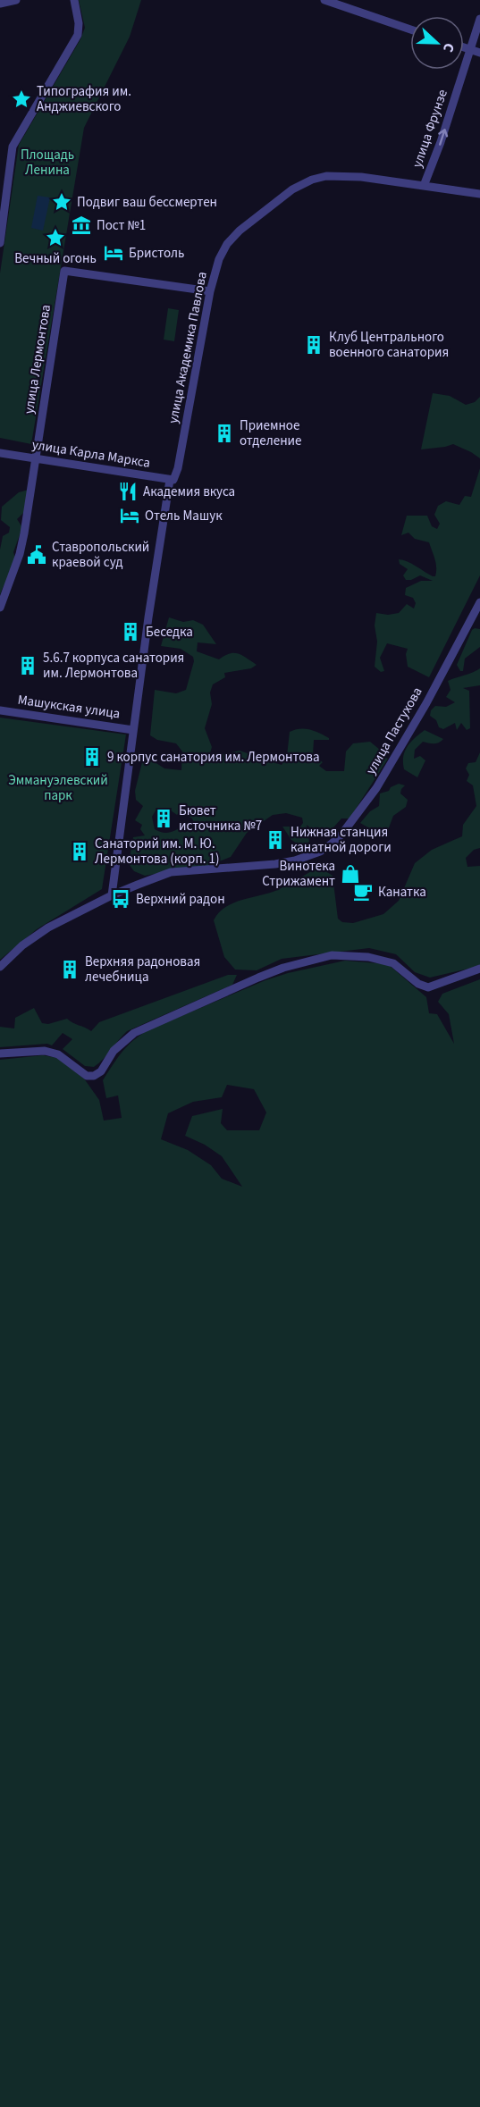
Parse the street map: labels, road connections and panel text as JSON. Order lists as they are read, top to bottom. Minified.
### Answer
{"streets":{"street":["улица Фрунзе","улица Академика Павлова","улица Лермонтова","улица Карла Маркса","Машукская улица","улица Пастухова"]},"crossings":[["улица Фрунзе","улица Академика Павлова"],["улица Академика Павлова","улица Лермонтова"],["улица Академика Павлова","улица Карла Маркса"],["улица Академика Павлова","Машукская улица"],["улица Академика Павлова","улица Пастухова"],["улица Лермонтова","улица Карла Маркса"]],"one_way":["улица Фрунзе"],"parks":["Площадь Ленина","Эммануэлевский парк"],"places":{"place":["Типография им. Анджиевского","Подвиг ваш бессмертен","Вечный огонь"],"museum":["Пост №1"],"hotel":["Бристоль","Отель Машук"],"building":["Клуб Центрального военного санатория","Приемное отделение","Беседка","5.6.7 корпуса санатория им. Лермонтова","9 корпус санатория им. Лермонтова","Бювет источника №7","Нижная станция канатной дороги","Санаторий им. М. Ю. Лермонтова (корп. 1)","Верхняя радоновая лечебница"],"restaurant":["Академия вкуса"],"public building":["Ставропольский краевой суд"],"shop":["Винотека Стрижамент"],"cafe":["Канатка"],"bus stop":["Верхний радон"]},"north":"right"}
